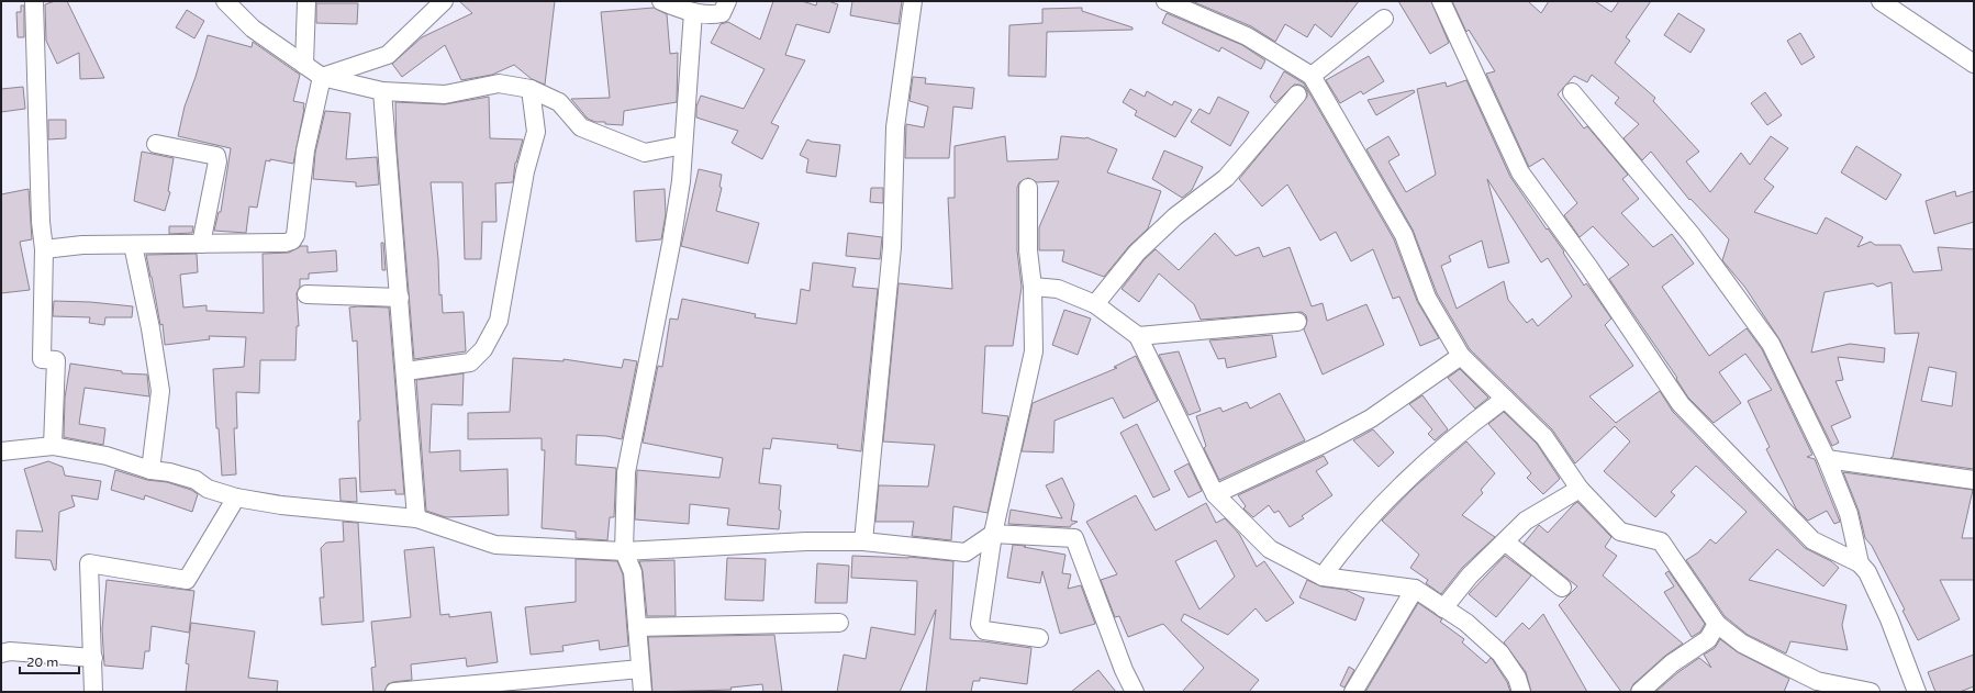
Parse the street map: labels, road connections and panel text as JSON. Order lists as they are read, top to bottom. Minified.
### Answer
{"scale_bar":"20 m"}
